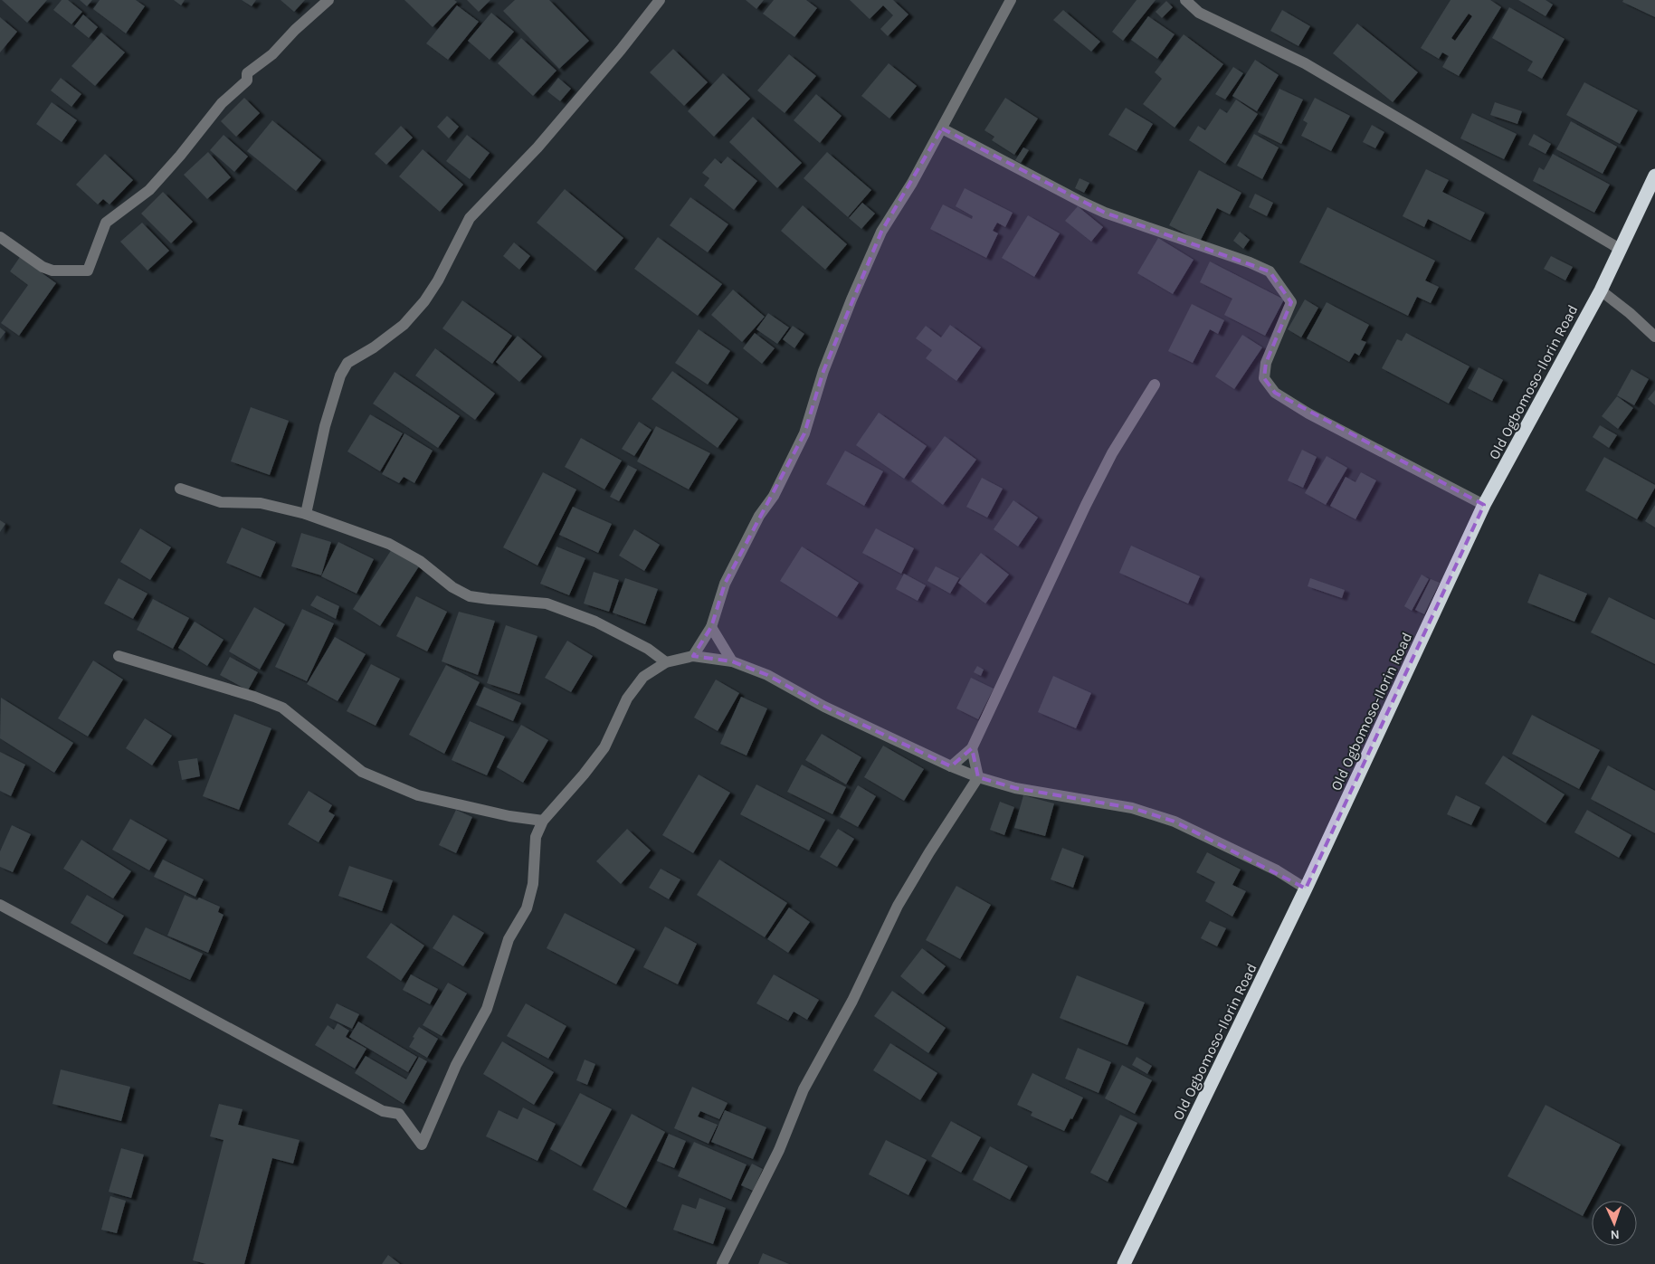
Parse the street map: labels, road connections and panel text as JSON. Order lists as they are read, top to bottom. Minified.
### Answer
{"streets":{"highway":["Old Ogbomoso-Ilorin Road"]},"north":"bottom"}
